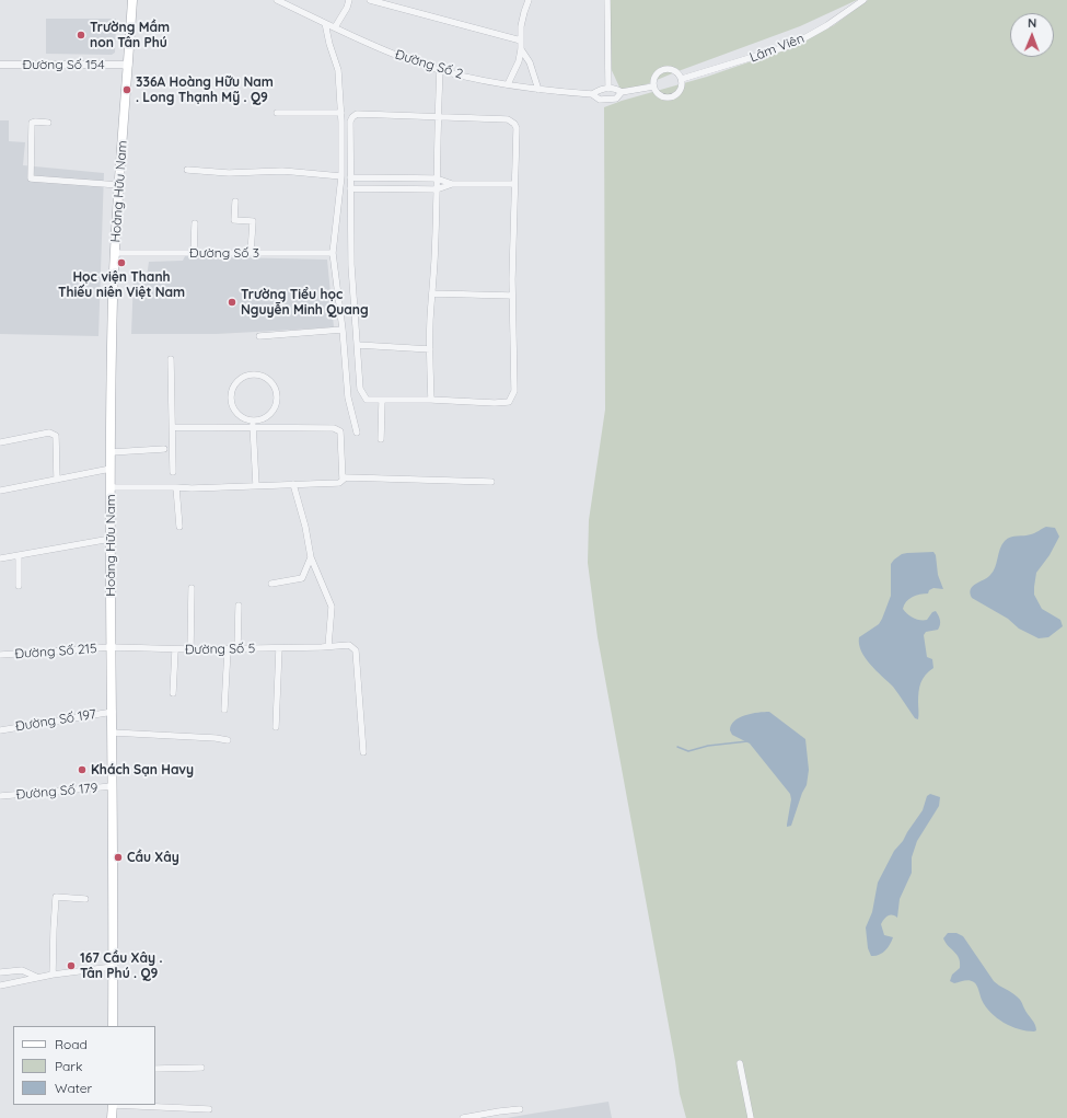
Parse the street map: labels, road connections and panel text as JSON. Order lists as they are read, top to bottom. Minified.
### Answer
{"streets":{"main road":["Hoàng Hữu Nam"],"street":["Lâm Viên","Đường Số 154","Đường Số 2","Đường Số 3","Đường Số 5","Đường Số 215","Đường Số 197","Đường Số 179"]},"crossings":[["Đường Số 154","Hoàng Hữu Nam"],["Hoàng Hữu Nam","Đường Số 3"],["Hoàng Hữu Nam","Đường Số 5"],["Hoàng Hữu Nam","Đường Số 215"],["Hoàng Hữu Nam","Đường Số 197"],["Hoàng Hữu Nam","Đường Số 179"],["Đường Số 5","Đường Số 215"]],"places":["Trường Mầm non Tân Phú","336A Hoàng Hữu Nam . Long Thạnh Mỹ . Q9","Học viện Thanh Thiếu niên Việt Nam","Trường Tiểu học Nguyễn Minh Quang","Khách Sạn Havy","Cầu Xây","167 Cầu Xây . Tân Phú . Q9"],"legend":["Road","Park","Water"],"north":"top"}
